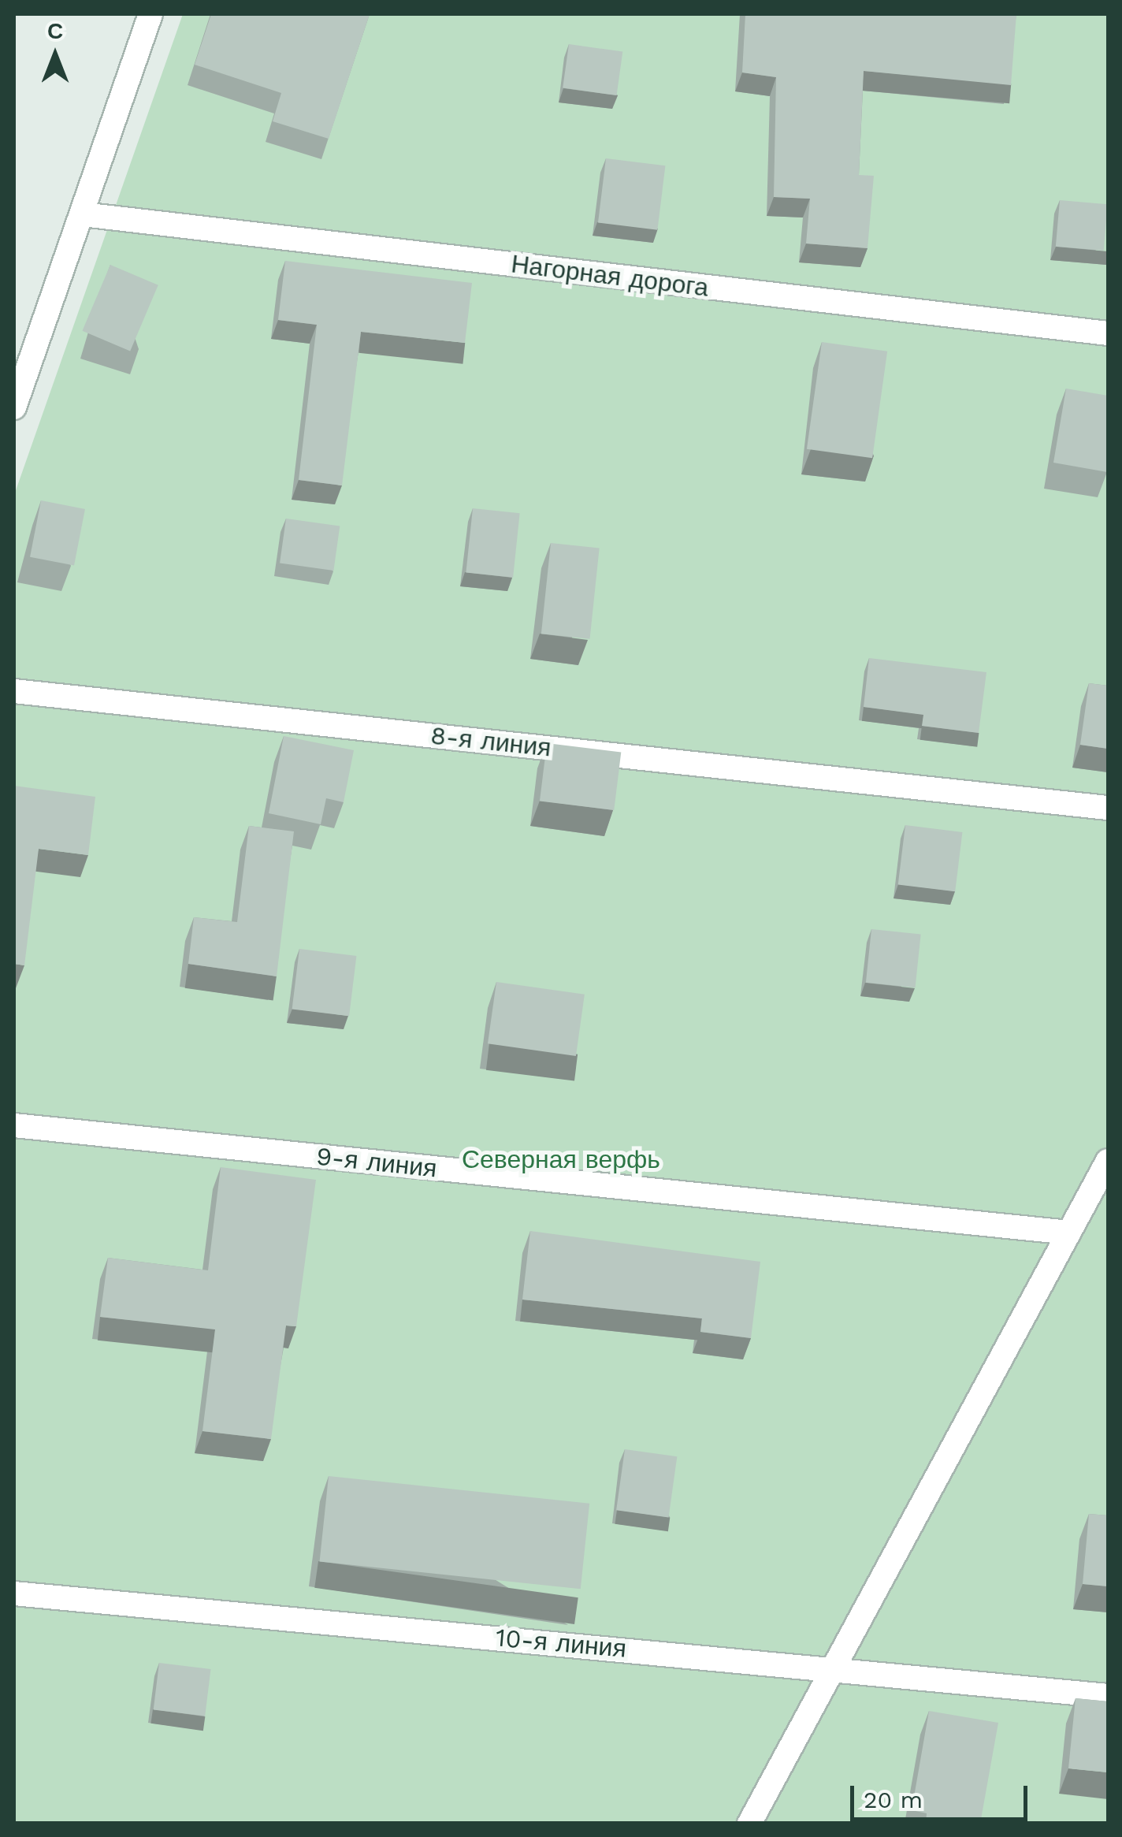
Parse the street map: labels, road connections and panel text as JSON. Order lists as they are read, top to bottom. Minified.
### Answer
{"streets":{"street":["Нагорная дорога","8-я линия","9-я линия","10-я линия"]},"parks":["Северная верфь"],"scale_bar":"20 m","north":"top"}
